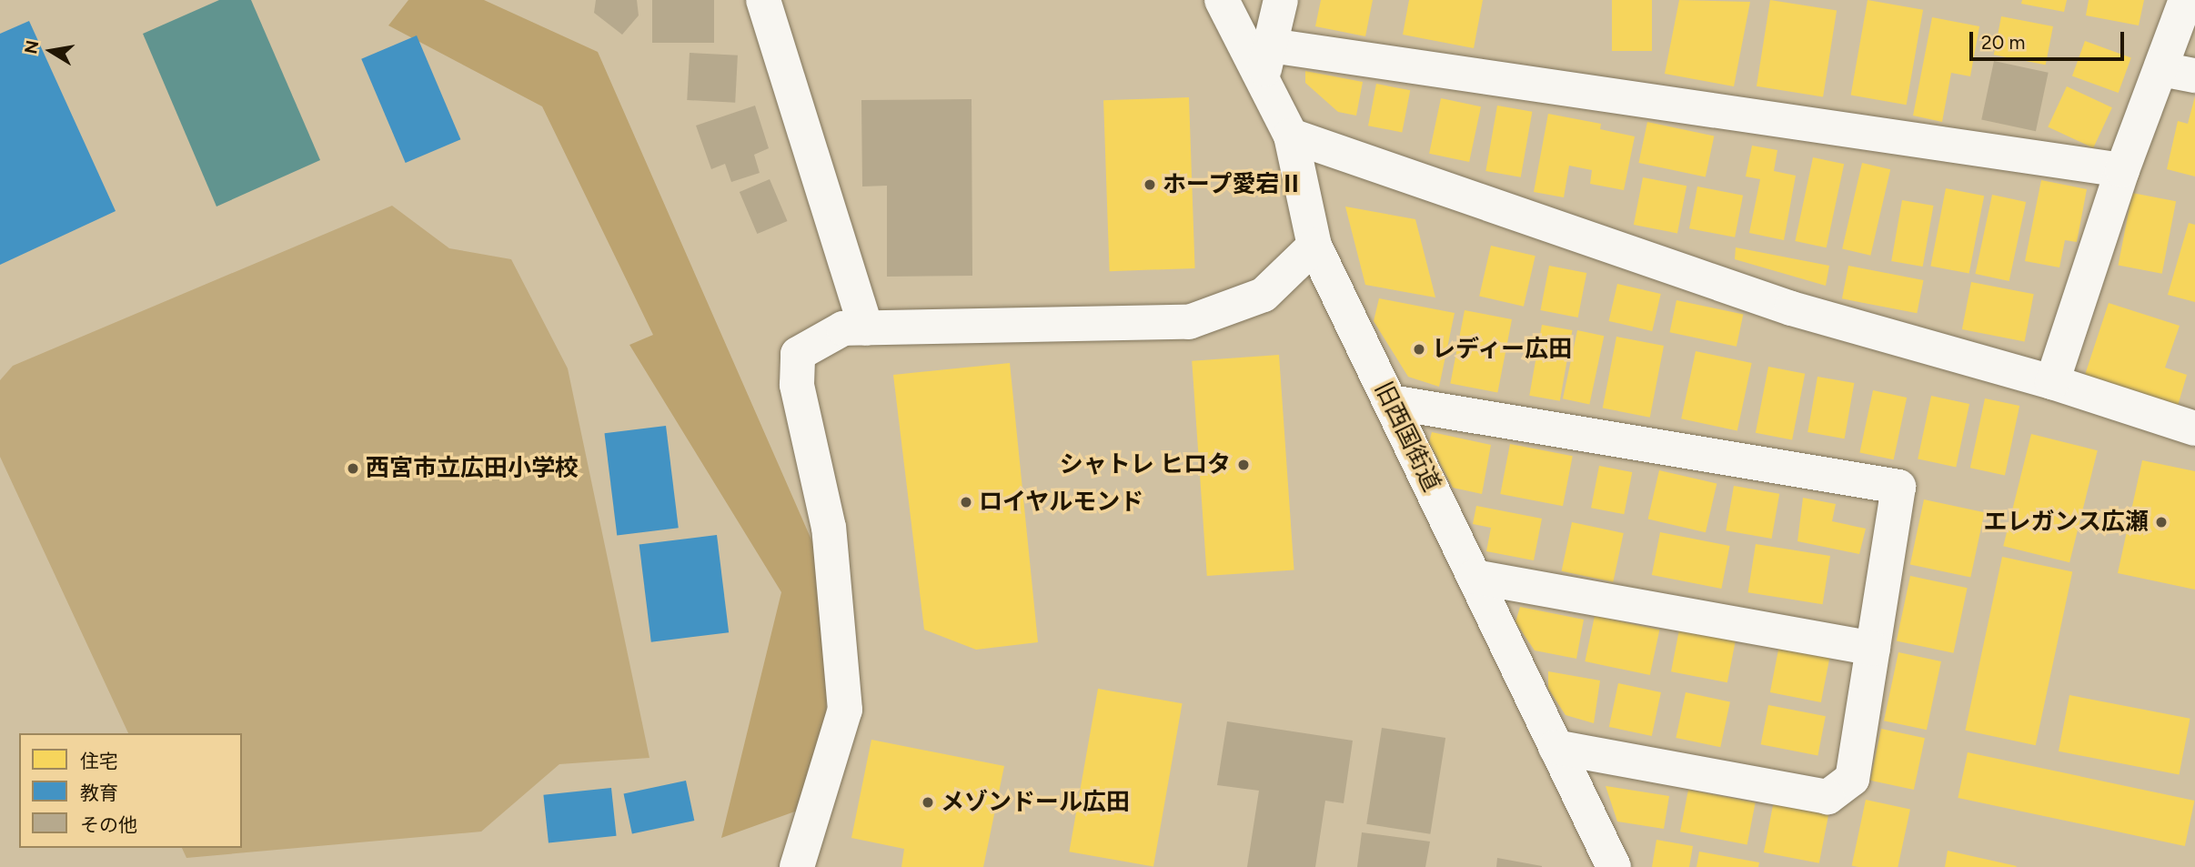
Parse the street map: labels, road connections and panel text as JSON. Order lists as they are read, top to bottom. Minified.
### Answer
{"streets":{"street":["旧西国街道"]},"places":["ホープ愛宕Ⅱ","レディー広田","シャトレ ヒロタ","西宮市立広田小学校","ロイヤルモンド","エレガンス広瀬","メゾンドール広田"],"legend":["住宅","教育","その他"],"scale_bar":"20 m","north":"left"}
